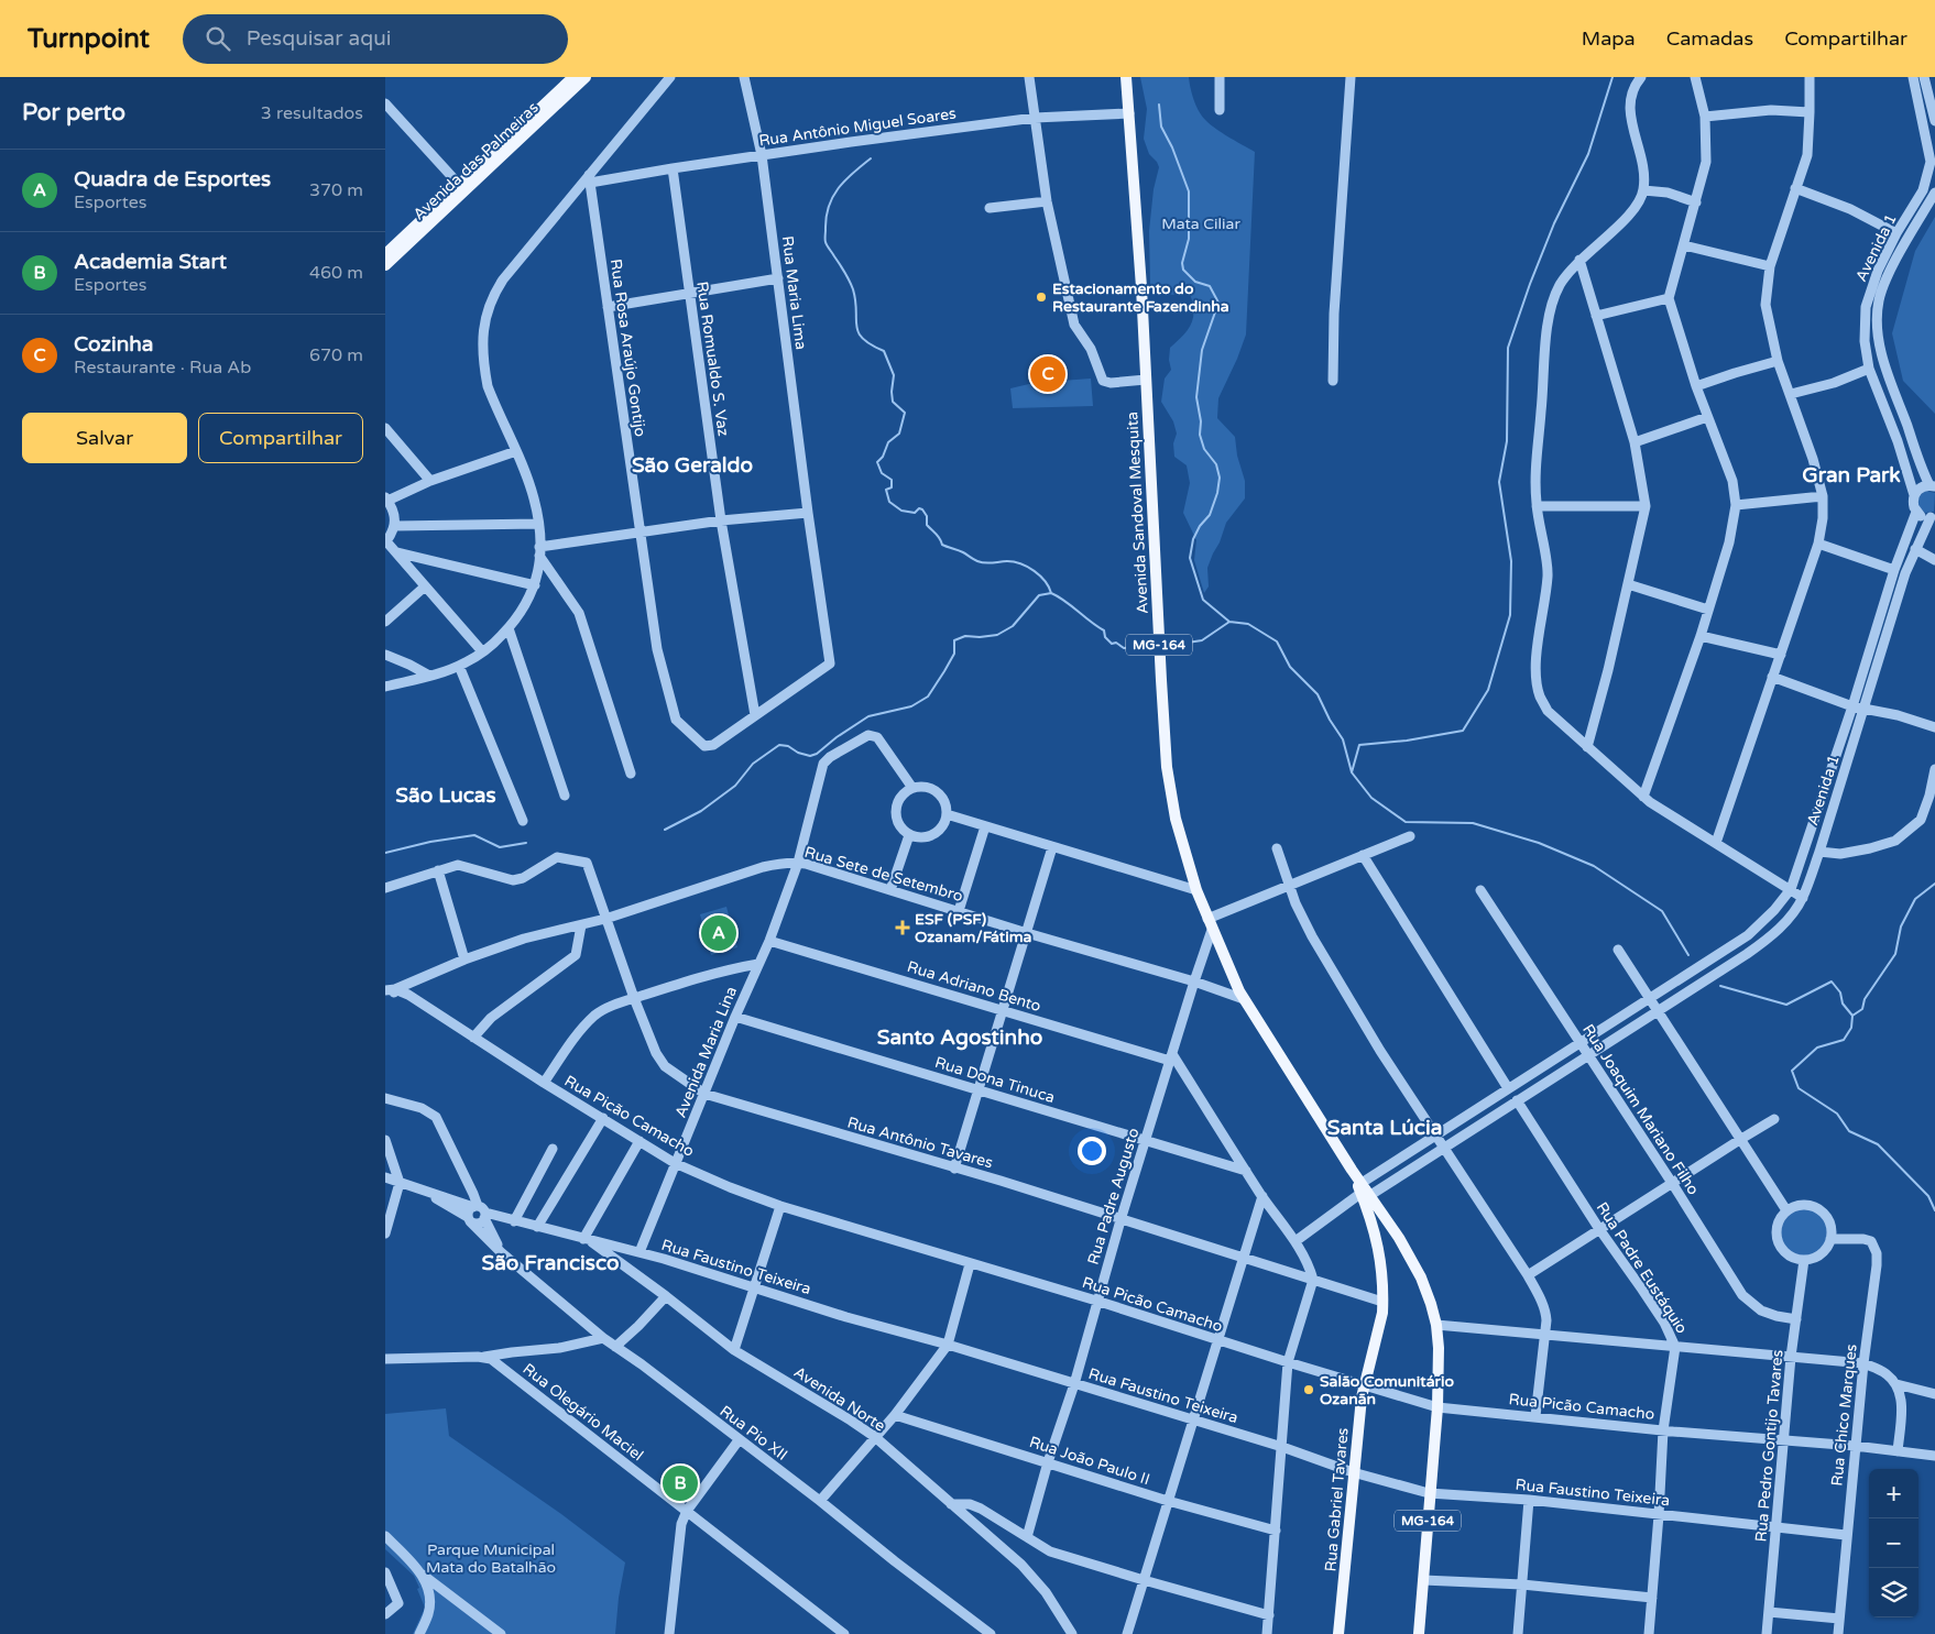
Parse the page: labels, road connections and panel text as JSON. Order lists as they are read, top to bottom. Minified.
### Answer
{"streets":{"main road":["Avenida das Palmeiras","Avenida Sandoval Mesquita","MG-164","Rua Gabriel Tavares"],"street":["Rua Antônio Miguel Soares","Avenida 1","Rua Maria Lima","Rua Rosa Araújo Gontijo","Rua Romualdo S. Vaz","Rua Sete de Setembro","Rua Adriano Bento","Avenida Maria Lina","Rua Dona Tinuca","Rua Joaquim Mariano Filho","Rua Picão Camacho","Rua Antônio Tavares","Rua Padre Augusto","Rua Faustino Teixeira","Rua Padre Eustáquio","Avenida Norte","Rua Olegário Maciel","Rua Chico Marques","Rua Pio XII","Rua Pedro Gontijo Tavares","Rua João Paulo II"]},"crossings":[["Rua Antônio Miguel Soares","Rua Maria Lima"],["Rua Antônio Miguel Soares","Rua Rosa Araújo Gontijo"],["Rua Antônio Miguel Soares","Rua Romualdo S. Vaz"],["Rua Antônio Miguel Soares","Avenida Sandoval Mesquita"],["Avenida 1","Avenida Sandoval Mesquita"],["Avenida 1","Rua Joaquim Mariano Filho"],["Avenida 1","Rua Padre Eustáquio"],["Avenida 1","Rua Gabriel Tavares"],["Rua Maria Lima","Rua Rosa Araújo Gontijo"],["Rua Maria Lima","Rua Romualdo S. Vaz"],["Rua Rosa Araújo Gontijo","Rua Romualdo S. Vaz"],["Avenida Sandoval Mesquita","MG-164"],["Avenida Sandoval Mesquita","Rua Sete de Setembro"],["Avenida Sandoval Mesquita","Rua Picão Camacho"],["Avenida Sandoval Mesquita","Rua Padre Augusto"],["Avenida Sandoval Mesquita","Rua Gabriel Tavares"],["MG-164","Rua Picão Camacho"],["MG-164","Rua Faustino Teixeira"],["Rua Sete de Setembro","Avenida Maria Lina"],["Rua Sete de Setembro","Rua Picão Camacho"],["Rua Sete de Setembro","Rua Antônio Tavares"],["Rua Sete de Setembro","Rua Padre Augusto"],["Rua Adriano Bento","Avenida Maria Lina"],["Rua Adriano Bento","Rua Padre Augusto"],["Avenida Maria Lina","Rua Dona Tinuca"],["Avenida Maria Lina","Rua Picão Camacho"],["Avenida Maria Lina","Rua Antônio Tavares"],["Avenida Maria Lina","Rua Faustino Teixeira"],["Rua Dona Tinuca","Rua Padre Augusto"],["Rua Joaquim Mariano Filho","Rua Pedro Gontijo Tavares"],["Rua Picão Camacho","Rua Padre Augusto"],["Rua Picão Camacho","Rua Padre Eustáquio"],["Rua Picão Camacho","Rua Chico Marques"],["Rua Picão Camacho","Rua Pedro Gontijo Tavares"],["Rua Picão Camacho","Rua Gabriel Tavares"],["Rua Antônio Tavares","Rua Padre Augusto"],["Rua Antônio Tavares","Rua Gabriel Tavares"],["Rua Padre Augusto","Rua Faustino Teixeira"],["Rua Padre Augusto","Rua João Paulo II"],["Rua Faustino Teixeira","Rua Padre Eustáquio"],["Rua Faustino Teixeira","Avenida Norte"],["Rua Faustino Teixeira","Rua Chico Marques"],["Rua Faustino Teixeira","Rua Pio XII"],["Rua Faustino Teixeira","Rua Pedro Gontijo Tavares"],["Rua Faustino Teixeira","Rua Gabriel Tavares"],["Rua Chico Marques","Rua Pedro Gontijo Tavares"]],"districts":["São Geraldo","Gran Park","São Lucas","Santo Agostinho","Santa Lúcia","São Francisco"],"parks":["Mata Ciliar","Parque Municipal Mata do Batalhão"],"places":{"other":["Estacionamento do Restaurante Fazendinha","Salão Comunitário Ozanãn"],"health":["ESF (PSF) Ozanam/Fátima"]},"page":{"header":"Turnpoint","search":"Pesquisar aqui","nav":["Mapa","Camadas","Compartilhar"],"heading":["Por perto","3 resultados"],"list":[{"mark":"A","name":"Quadra de Esportes","note":"Esportes","value":"370 m"},{"mark":"B","name":"Academia Start","note":"Esportes","value":"460 m"},{"mark":"C","name":"Cozinha","note":"Restaurante · Rua Ab","value":"670 m"}],"pins":["C","A","B"],"buttons":["Salvar","Compartilhar"],"map_buttons":["+","−"]}}
